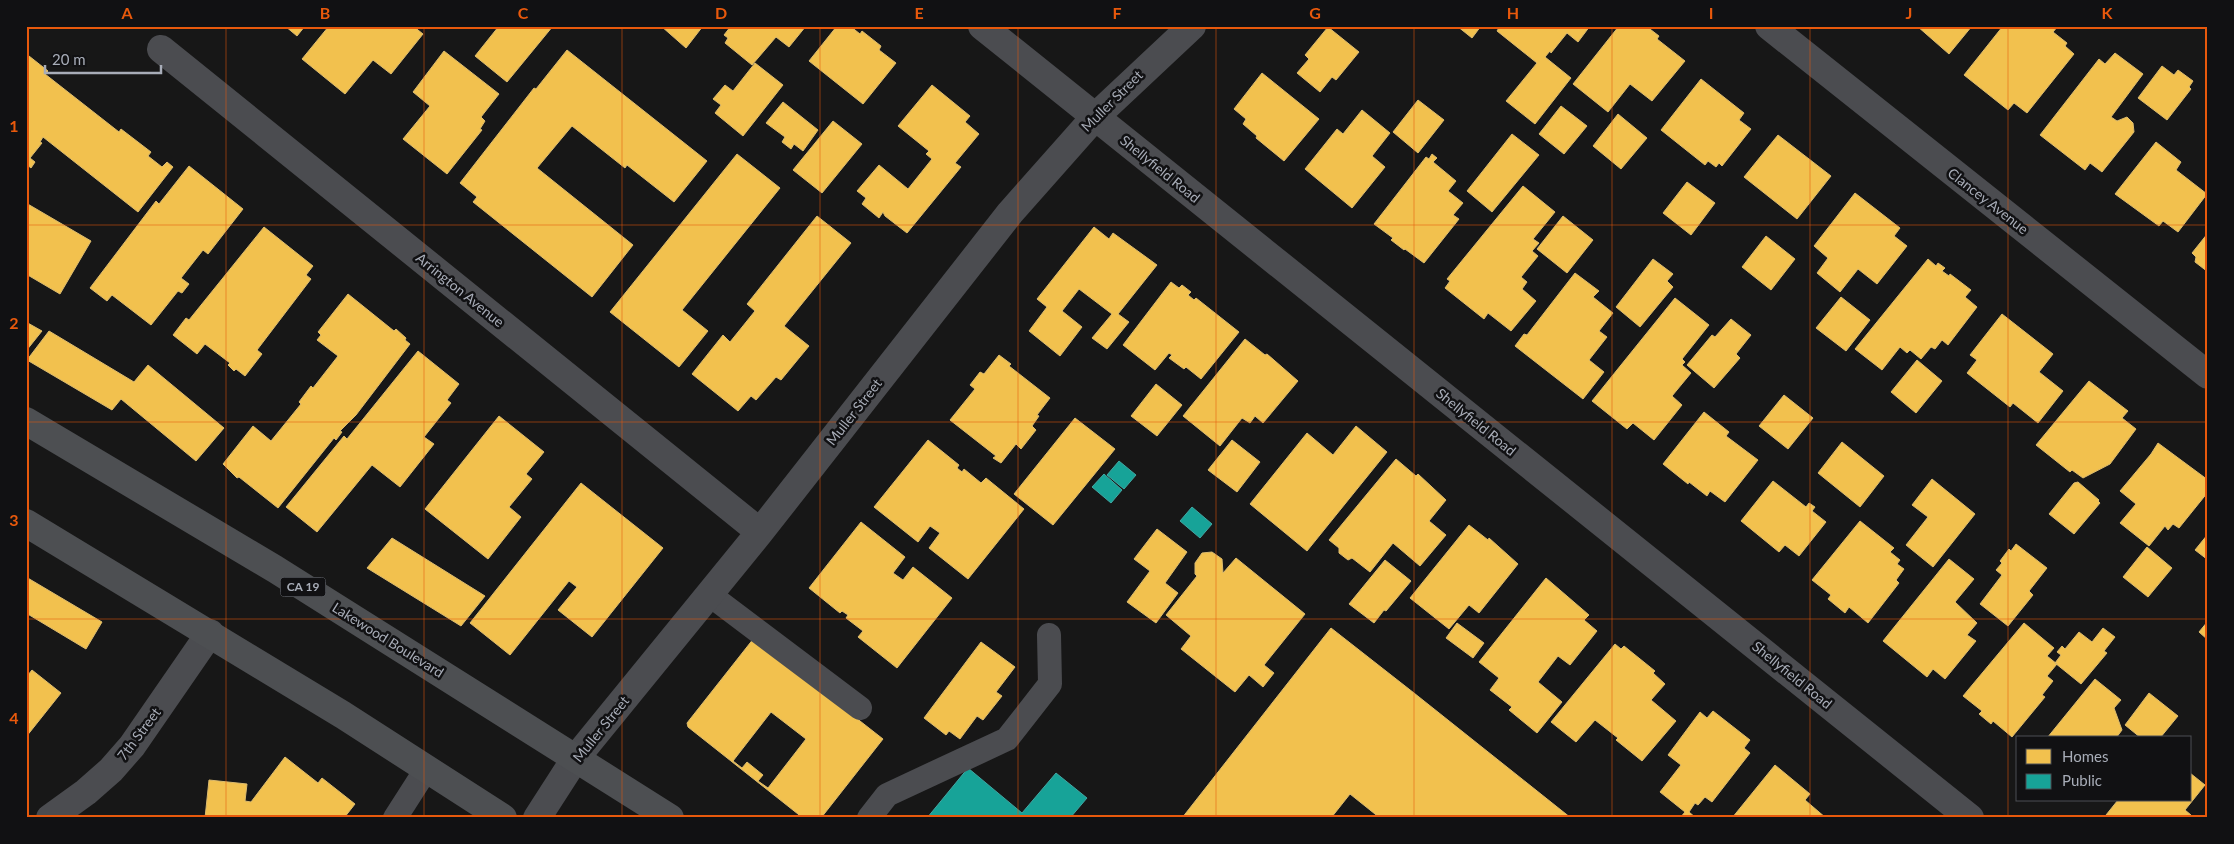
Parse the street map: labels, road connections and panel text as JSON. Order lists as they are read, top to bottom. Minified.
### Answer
{"streets":{"main road":["CA 19","Lakewood Boulevard"],"street":["Muller Street","Shellyfield Road","Clancey Avenue","Arrington Avenue","7th Street"]},"crossings":[["Muller Street","Shellyfield Road"],["Muller Street","Arrington Avenue"],["Muller Street","Lakewood Boulevard"]],"legend":["Homes","Public"],"scale_bar":"20 m","grid":{"columns":["A","B","C","D","E","F","G","H","I","J","K"],"rows":["1","2","3","4"]}}
